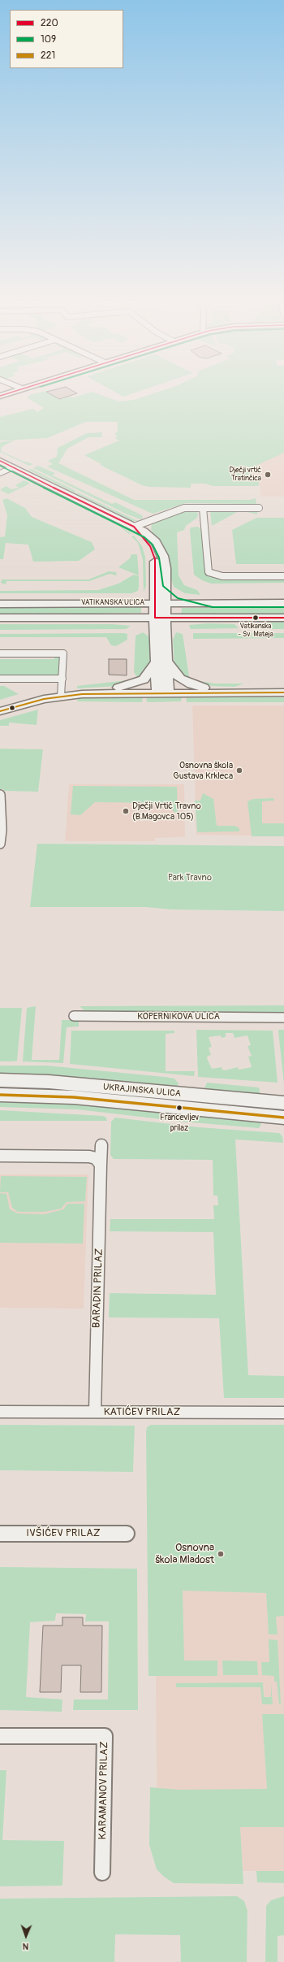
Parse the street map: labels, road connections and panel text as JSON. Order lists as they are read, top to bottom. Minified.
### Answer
{"streets":{"street":["VATIKANSKA ULICA","KOPERNIKOVA ULICA","UKRAJINSKA ULICA","BARADIN PRILAZ","KATIĆEV PRILAZ","IVŠIĆEV PRILAZ","KARAMANOV PRILAZ"]},"crossings":[["BARADIN PRILAZ","KATIĆEV PRILAZ"]],"parks":["Park Travno"],"places":["Dječji vrtić Tratinčica","Vatikanska - Sv. Mateja","Osnovna škola Gustava Krkleca","Dječji Vrtić Travno (B.Magovca 105)","Francevljev prilaz","Osnovna škola Mladost"],"lines":["transit line 220","transit line 109","transit line 221"],"legend":["220","109","221"],"north":"bottom"}
